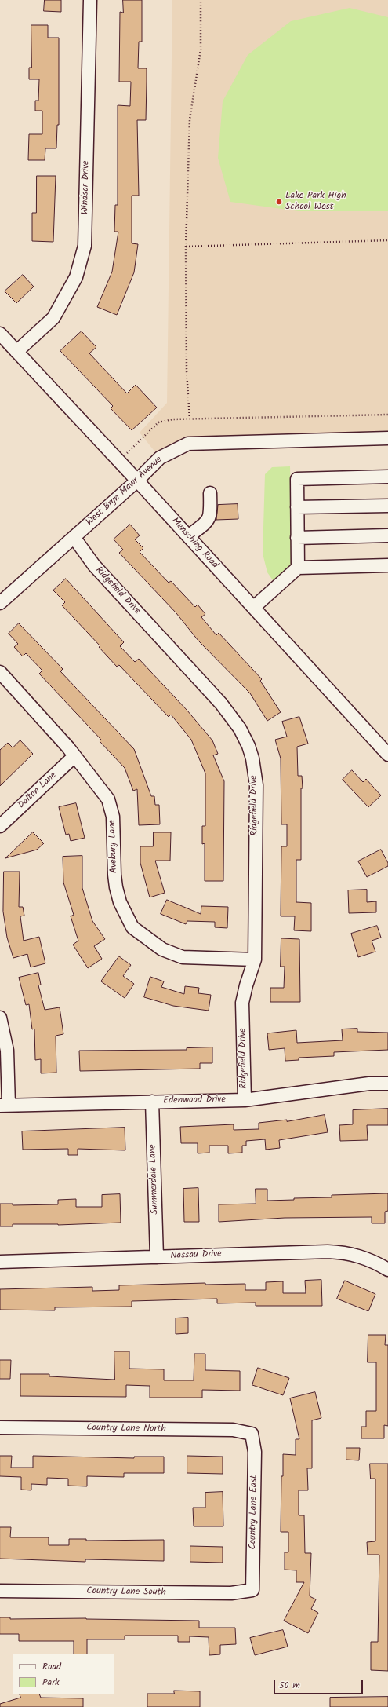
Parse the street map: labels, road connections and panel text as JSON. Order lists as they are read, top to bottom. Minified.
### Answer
{"streets":{"street":["Windsor Drive","West Bryn Mawr Avenue","Mensching Road","Ridgefield Drive","Dalton Lane","Avebury Lane","Edenwood Drive","Summerdale Lane","Nassau Drive","Country Lane North","Country Lane East","Country Lane South"]},"crossings":[["Windsor Drive","Mensching Road"],["West Bryn Mawr Avenue","Mensching Road"],["West Bryn Mawr Avenue","Ridgefield Drive"],["Ridgefield Drive","Avebury Lane"],["Ridgefield Drive","Edenwood Drive"],["Dalton Lane","Avebury Lane"],["Edenwood Drive","Summerdale Lane"],["Summerdale Lane","Nassau Drive"],["Country Lane North","Country Lane East"],["Country Lane East","Country Lane South"]],"places":["Lake Park High School West"],"legend":["Road","Park"],"scale_bar":"50 m"}
